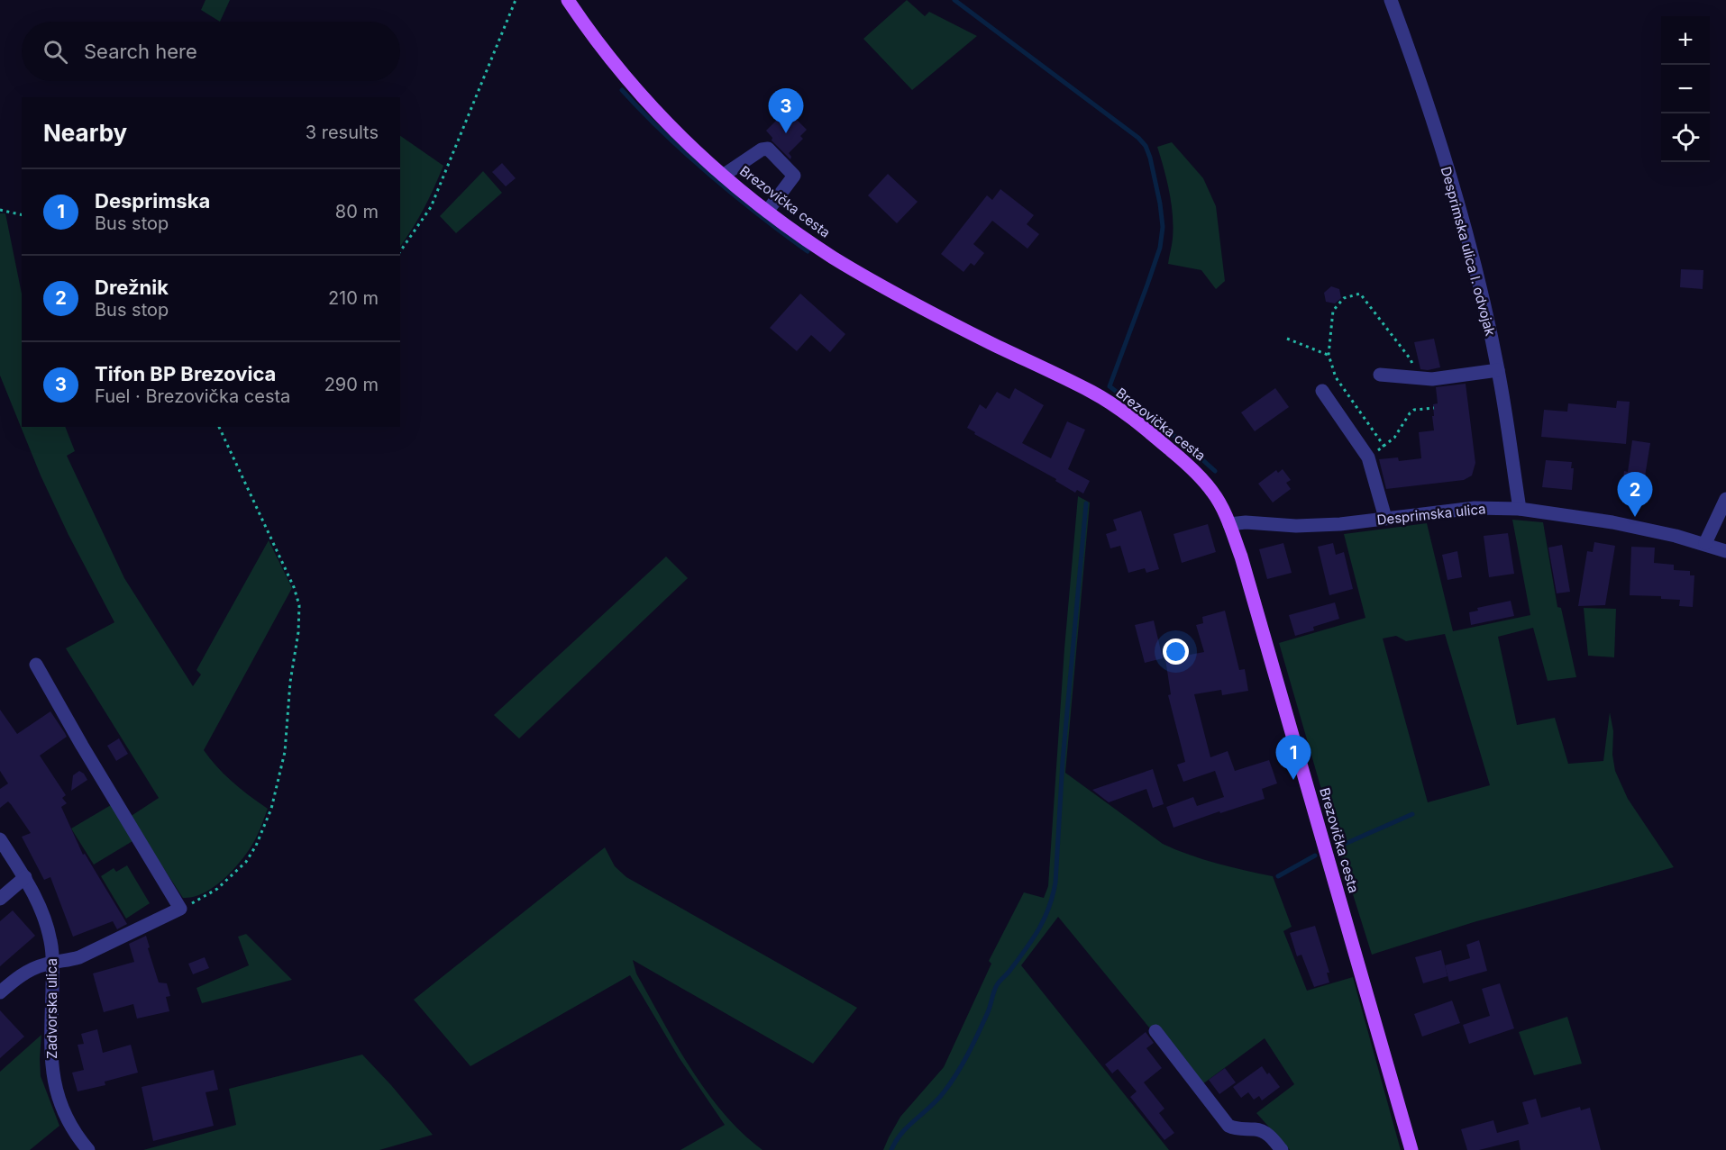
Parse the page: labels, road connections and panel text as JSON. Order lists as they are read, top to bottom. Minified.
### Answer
{"streets":{"main road":["Brezovička cesta"],"street":["Desprimska ulica I. odvojak","Desprimska ulica","Zadvorska ulica"]},"crossings":[["Brezovička cesta","Desprimska ulica"],["Desprimska ulica I. odvojak","Desprimska ulica"]],"page":{"map_buttons":["+","−"],"search":"Search here","pins":["3","2","1"],"heading":["Nearby","3 results"],"list":[{"mark":"1","name":"Desprimska","note":"Bus stop","value":"80 m"},{"mark":"2","name":"Drežnik","note":"Bus stop","value":"210 m"},{"mark":"3","name":"Tifon BP Brezovica","note":"Fuel · Brezovička cesta","value":"290 m"}]}}
